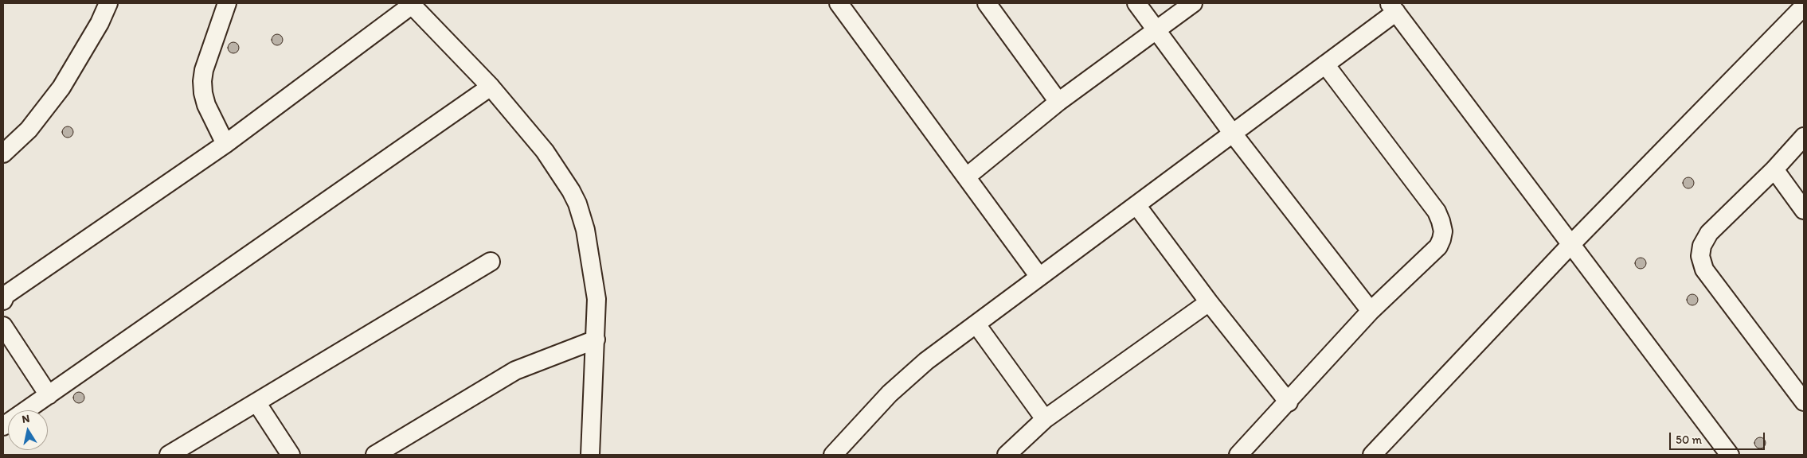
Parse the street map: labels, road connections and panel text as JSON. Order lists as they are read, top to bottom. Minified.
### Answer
{"scale_bar":"50 m","north":"top"}
